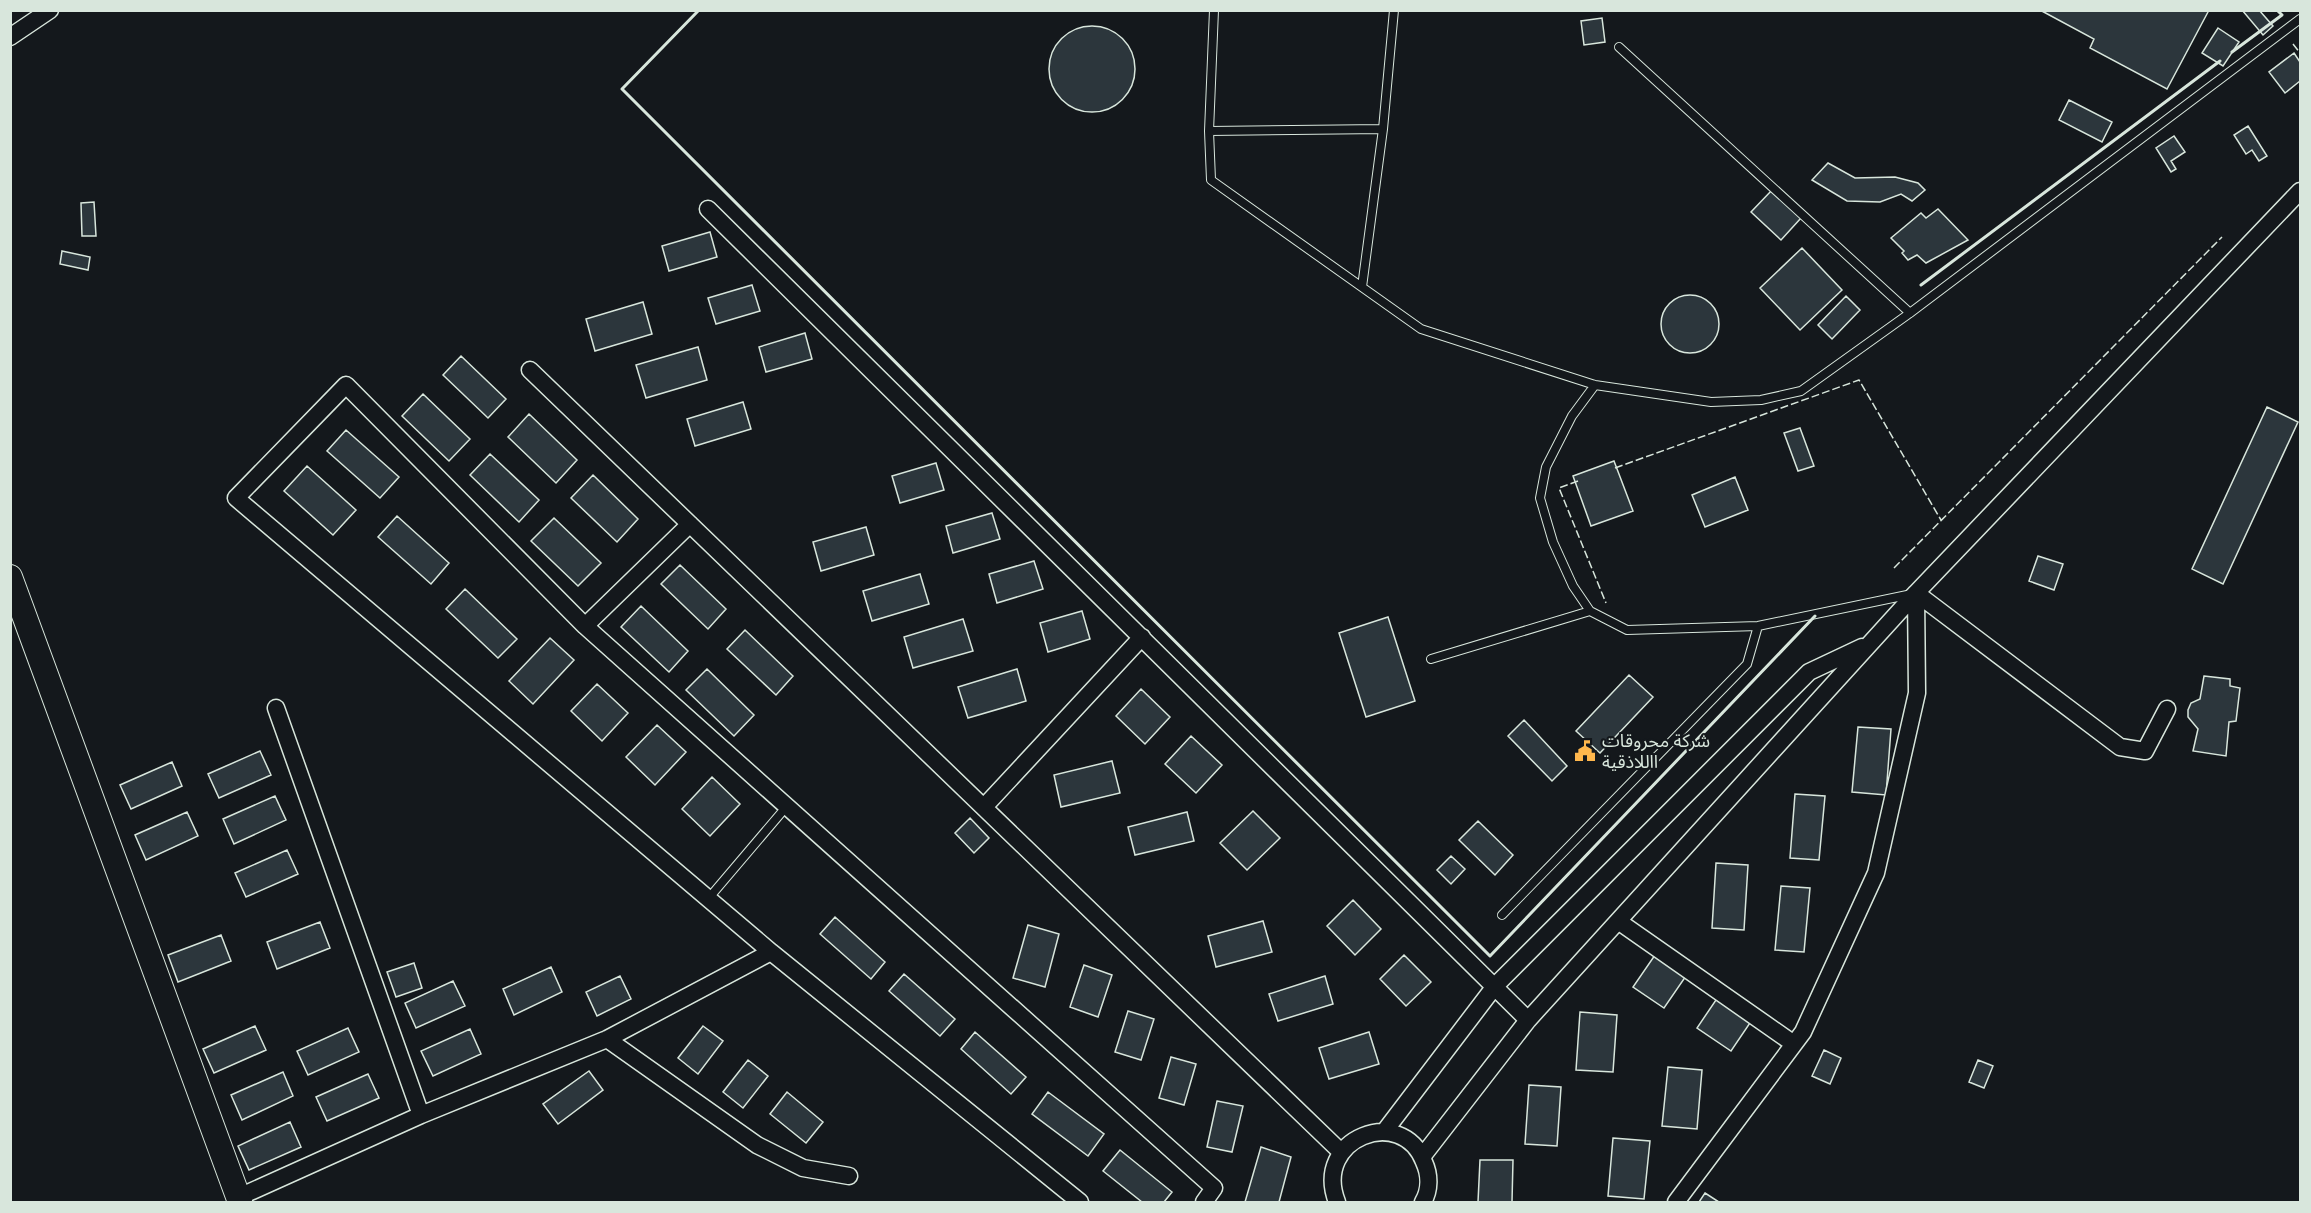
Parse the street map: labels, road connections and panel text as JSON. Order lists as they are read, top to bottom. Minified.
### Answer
{"places":{"public building":["شركة محروقات االلاذقية"]}}
